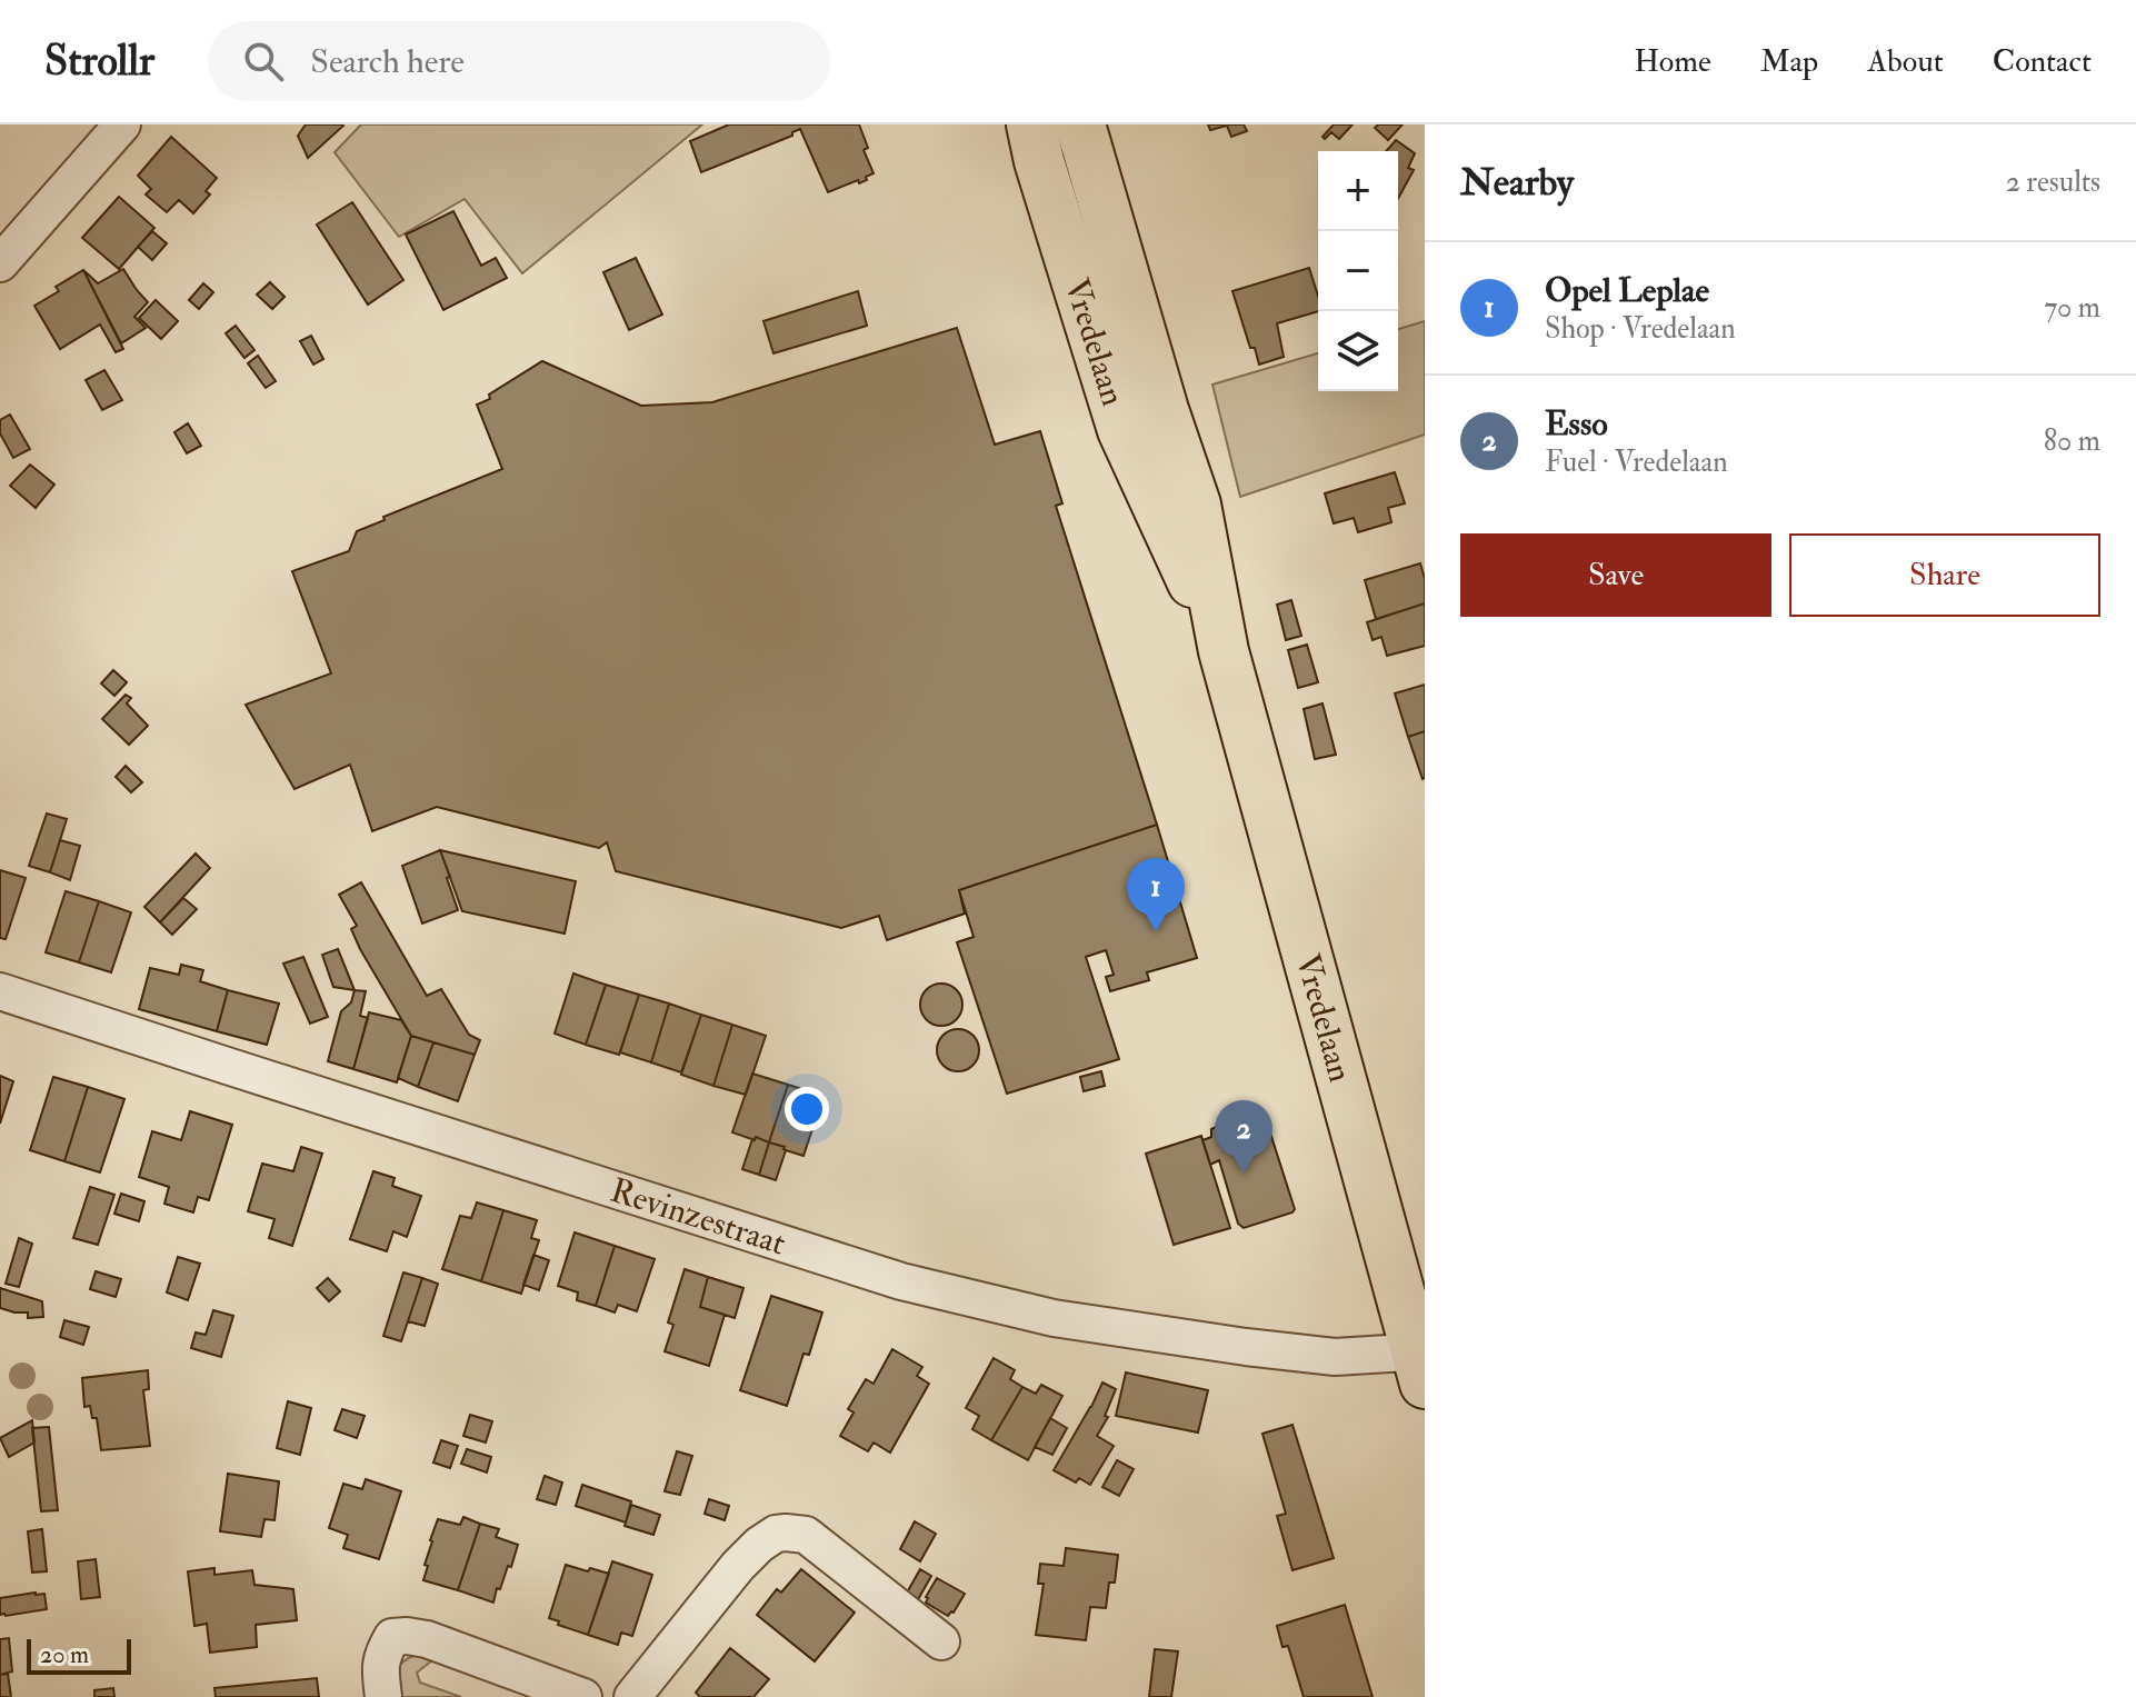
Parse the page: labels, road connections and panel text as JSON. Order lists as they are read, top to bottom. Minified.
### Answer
{"streets":{"main road":["Vredelaan"],"street":["Revinzestraat"]},"crossings":[["Vredelaan","Revinzestraat"]],"scale_bar":"20 m","page":{"header":"Strollr","search":"Search here","nav":["Home","Map","About","Contact"],"heading":["Nearby","2 results"],"map_buttons":["+","−"],"list":[{"mark":"1","name":"Opel Leplae","note":"Shop · Vredelaan","value":"70 m"},{"mark":"2","name":"Esso","note":"Fuel · Vredelaan","value":"80 m"}],"buttons":["Save","Share"],"pins":["1","2"],"scale":"20 m"}}
